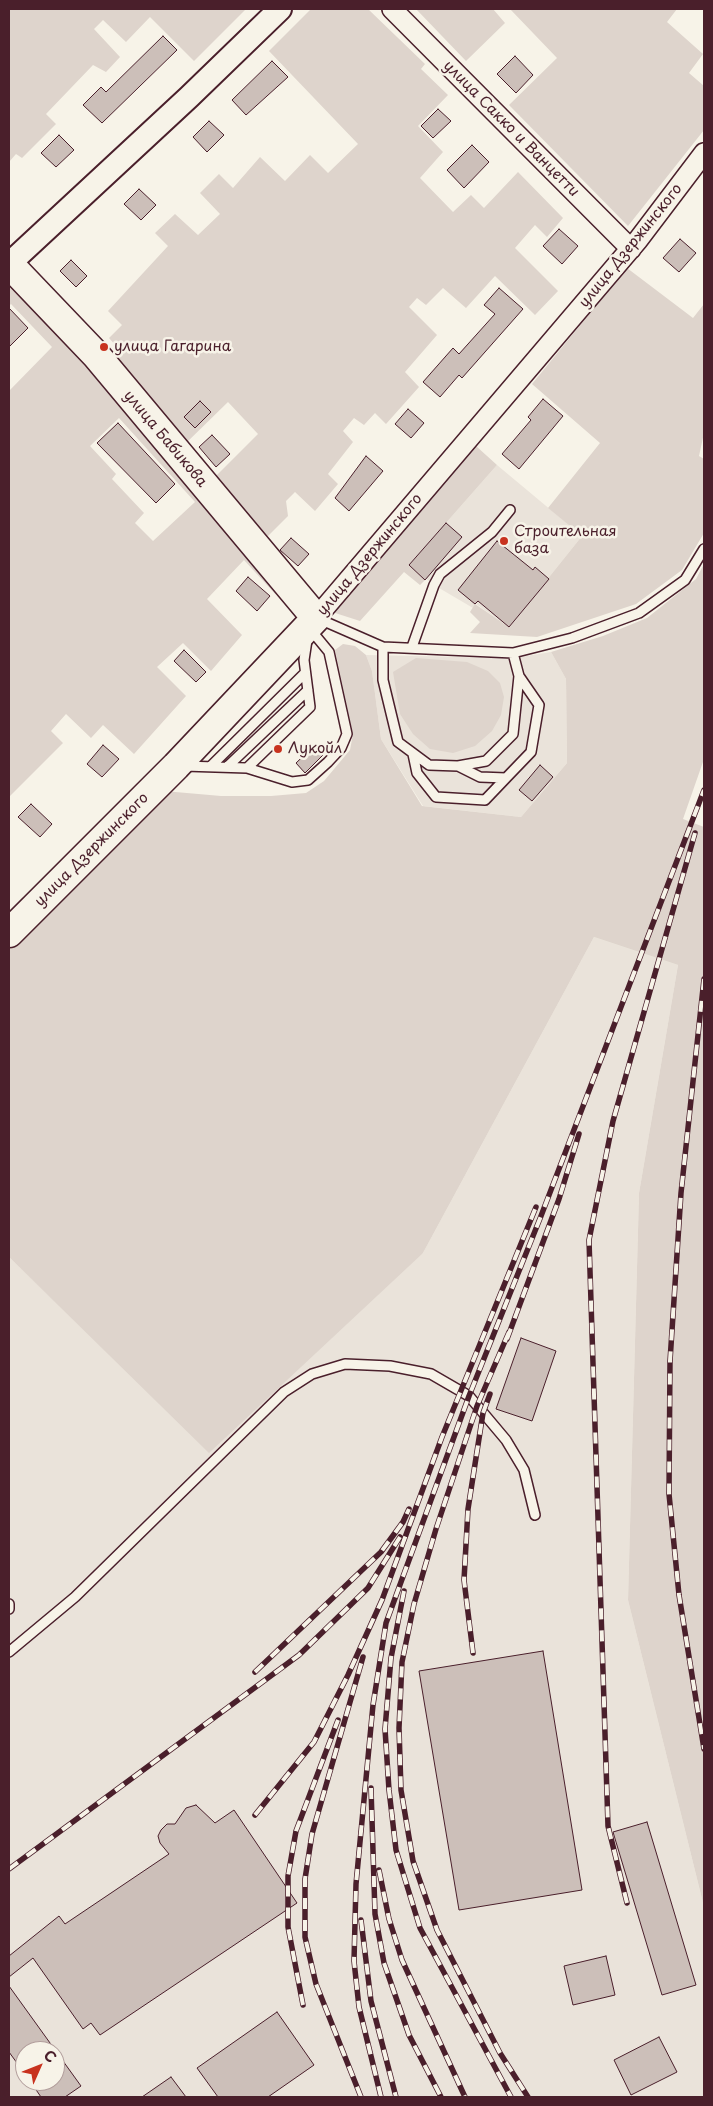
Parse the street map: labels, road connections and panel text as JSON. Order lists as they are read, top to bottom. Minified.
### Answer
{"streets":{"main road":["улица Дзержинского","улица Бабикова"],"street":["улица Сакко и Ванцетти"]},"crossings":[["улица Сакко и Ванцетти","улица Дзержинского"],["улица Дзержинского","улица Бабикова"]],"places":["улица Гагарина","Строительная база","Лукойл"],"north":"top right"}
